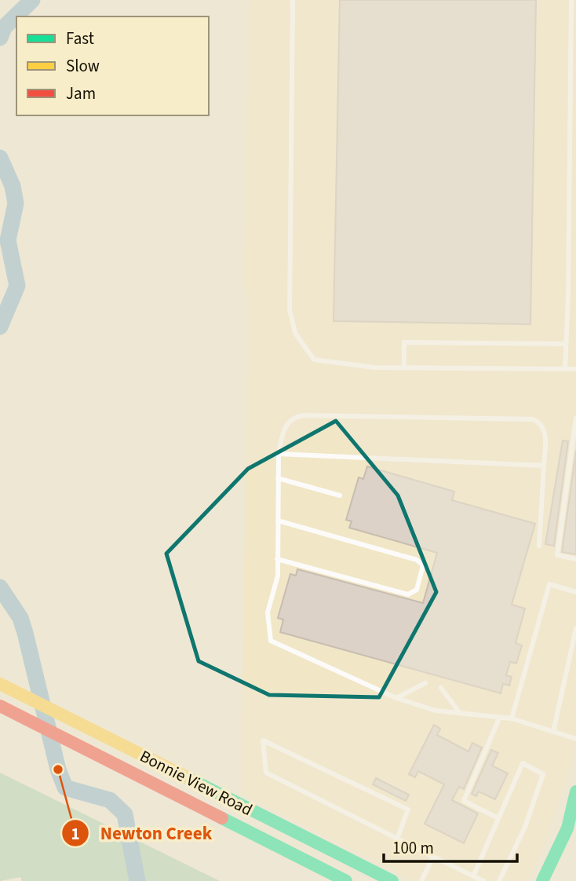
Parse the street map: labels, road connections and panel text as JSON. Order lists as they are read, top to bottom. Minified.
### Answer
{"streets":{"main road":["Bonnie View Road"]},"places":["Newton Creek"],"legend":["Fast","Slow","Jam"],"scale_bar":"100 m"}
